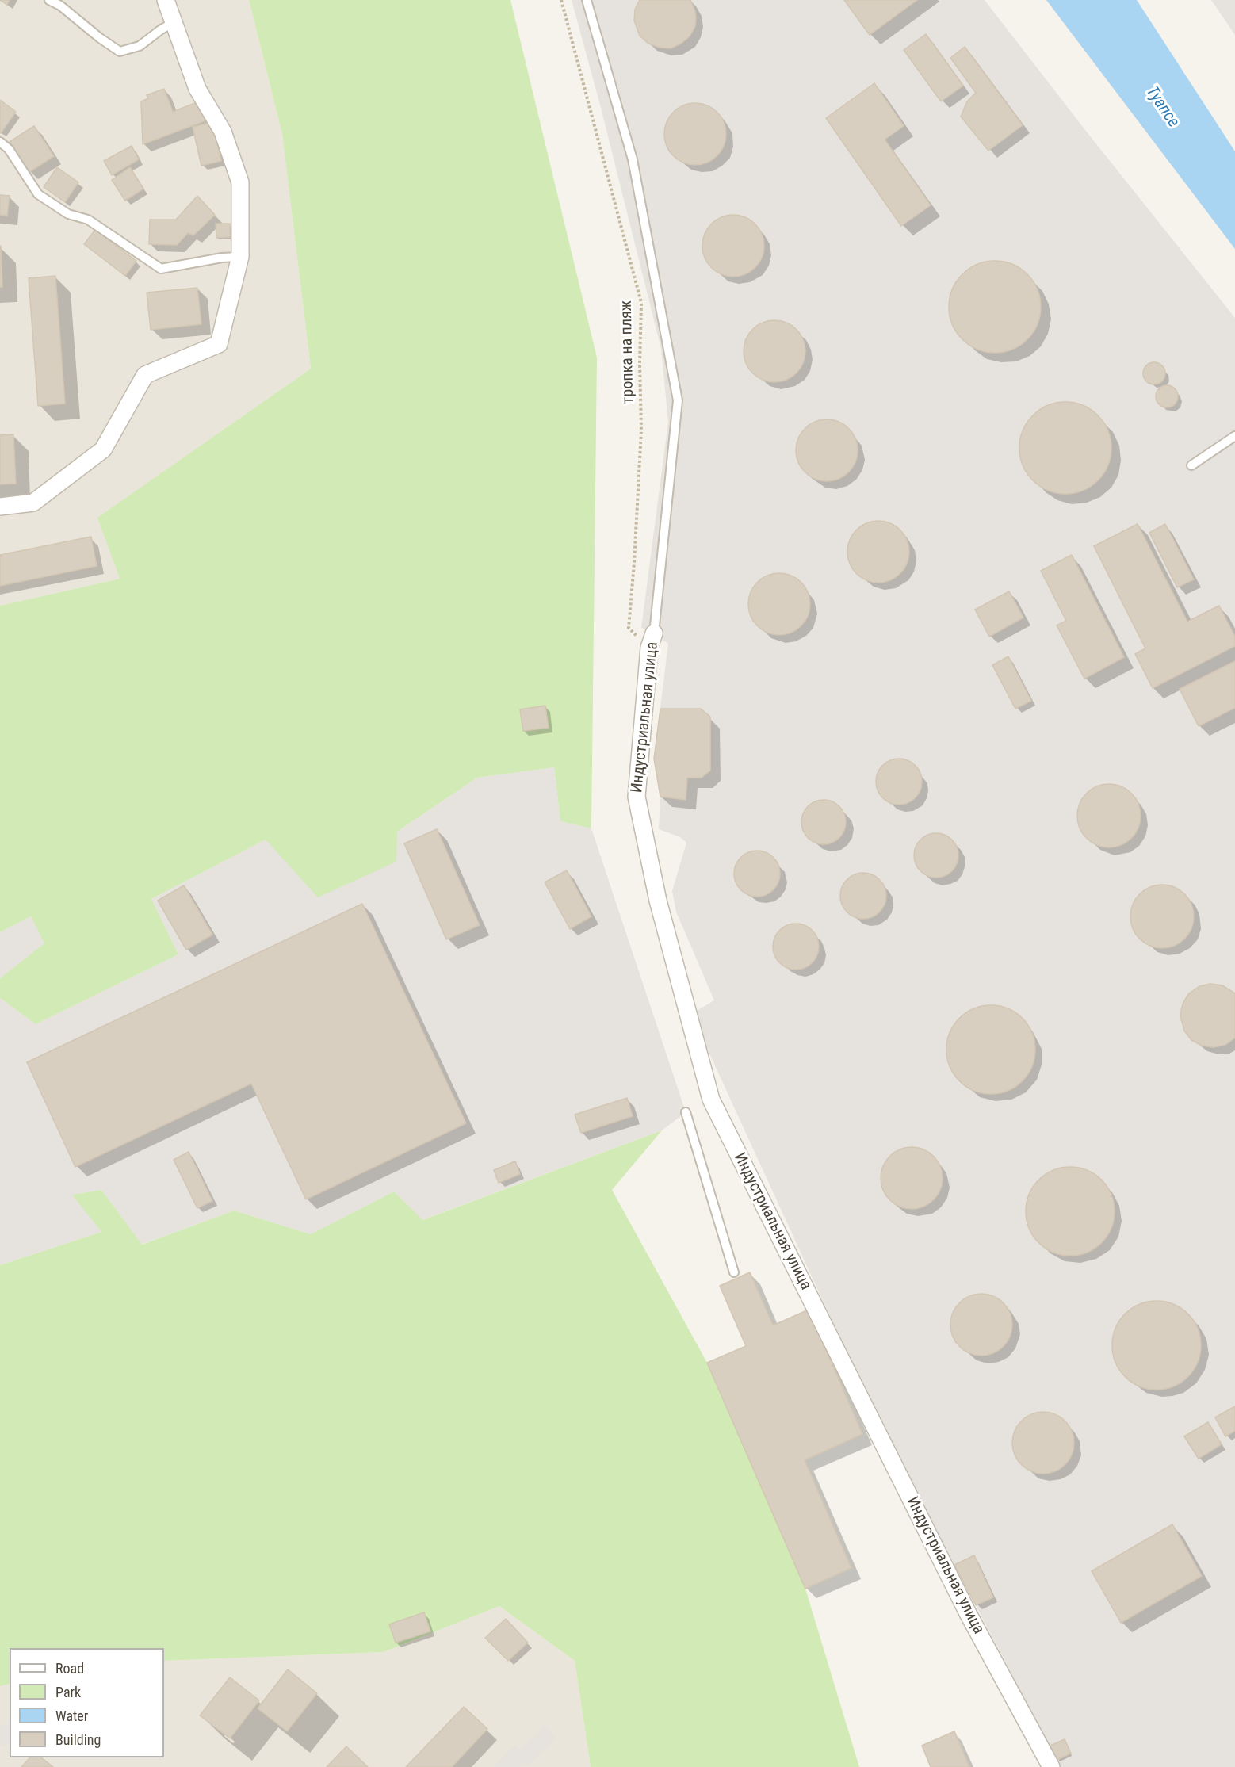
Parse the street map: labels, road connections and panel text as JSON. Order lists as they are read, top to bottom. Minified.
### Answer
{"streets":{"street":["Индустриальная улица"],"path":["тропка на пляж"]},"crossings":[["тропка на пляж","Индустриальная улица"]],"water":["Туапсе"],"legend":["Road","Park","Water","Building"]}
